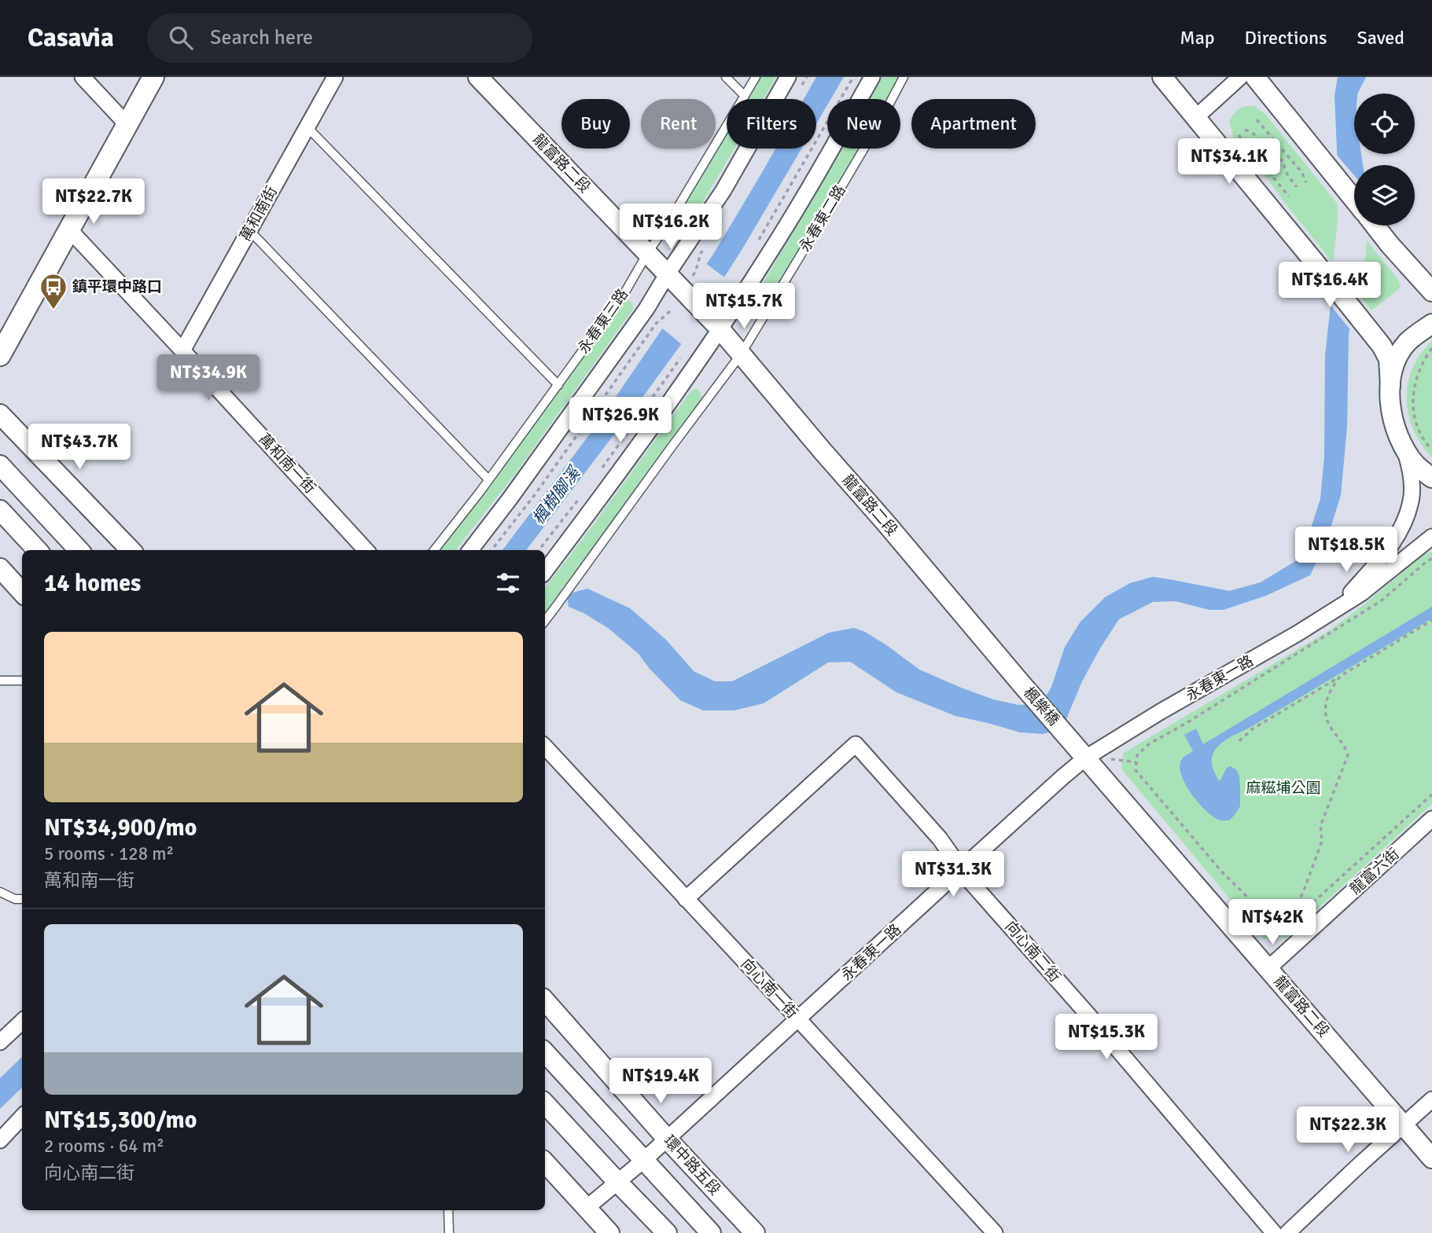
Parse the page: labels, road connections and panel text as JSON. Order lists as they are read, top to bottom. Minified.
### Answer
{"streets":{"street":["龍富路二段","萬和南街","永春東二路","永春東三路","萬和南一街","永春東一路","楓樂橋","龍富六街","向心南二街","向心南一街","環中路五段"]},"crossings":[["龍富路二段","永春東二路"],["龍富路二段","永春東三路"],["龍富路二段","永春東一路"],["龍富路二段","楓樂橋"],["龍富路二段","龍富六街"],["萬和南街","萬和南一街"],["永春東一路","向心南二街"],["永春東一路","向心南一街"],["永春東一路","環中路五段"],["向心南二街","向心南一街"]],"water":["楓樹腳溪"],"parks":["麻糍埔公園"],"places":{"bus stop":["鎮平環中路口"]},"page":{"header":"Casavia","search":"Search here","nav":["Map","Directions","Saved"],"chip":["Buy","Rent","Filters","New","Apartment"],"price":["NT$34.1K","NT$22.7K","NT$16.2K","NT$16.4K","NT$15.7K","NT$34.9K","NT$26.9K","NT$43.7K","NT$18.5K","NT$31.3K","NT$42K","NT$15.3K","NT$19.4K","NT$22.3K"],"heading":"14 homes","list":[{"name":"NT$34,900/mo","note":"5 rooms · 128 m² · 萬和南一街"},{"name":"NT$15,300/mo","note":"2 rooms · 64 m² · 向心南二街"}]}}
